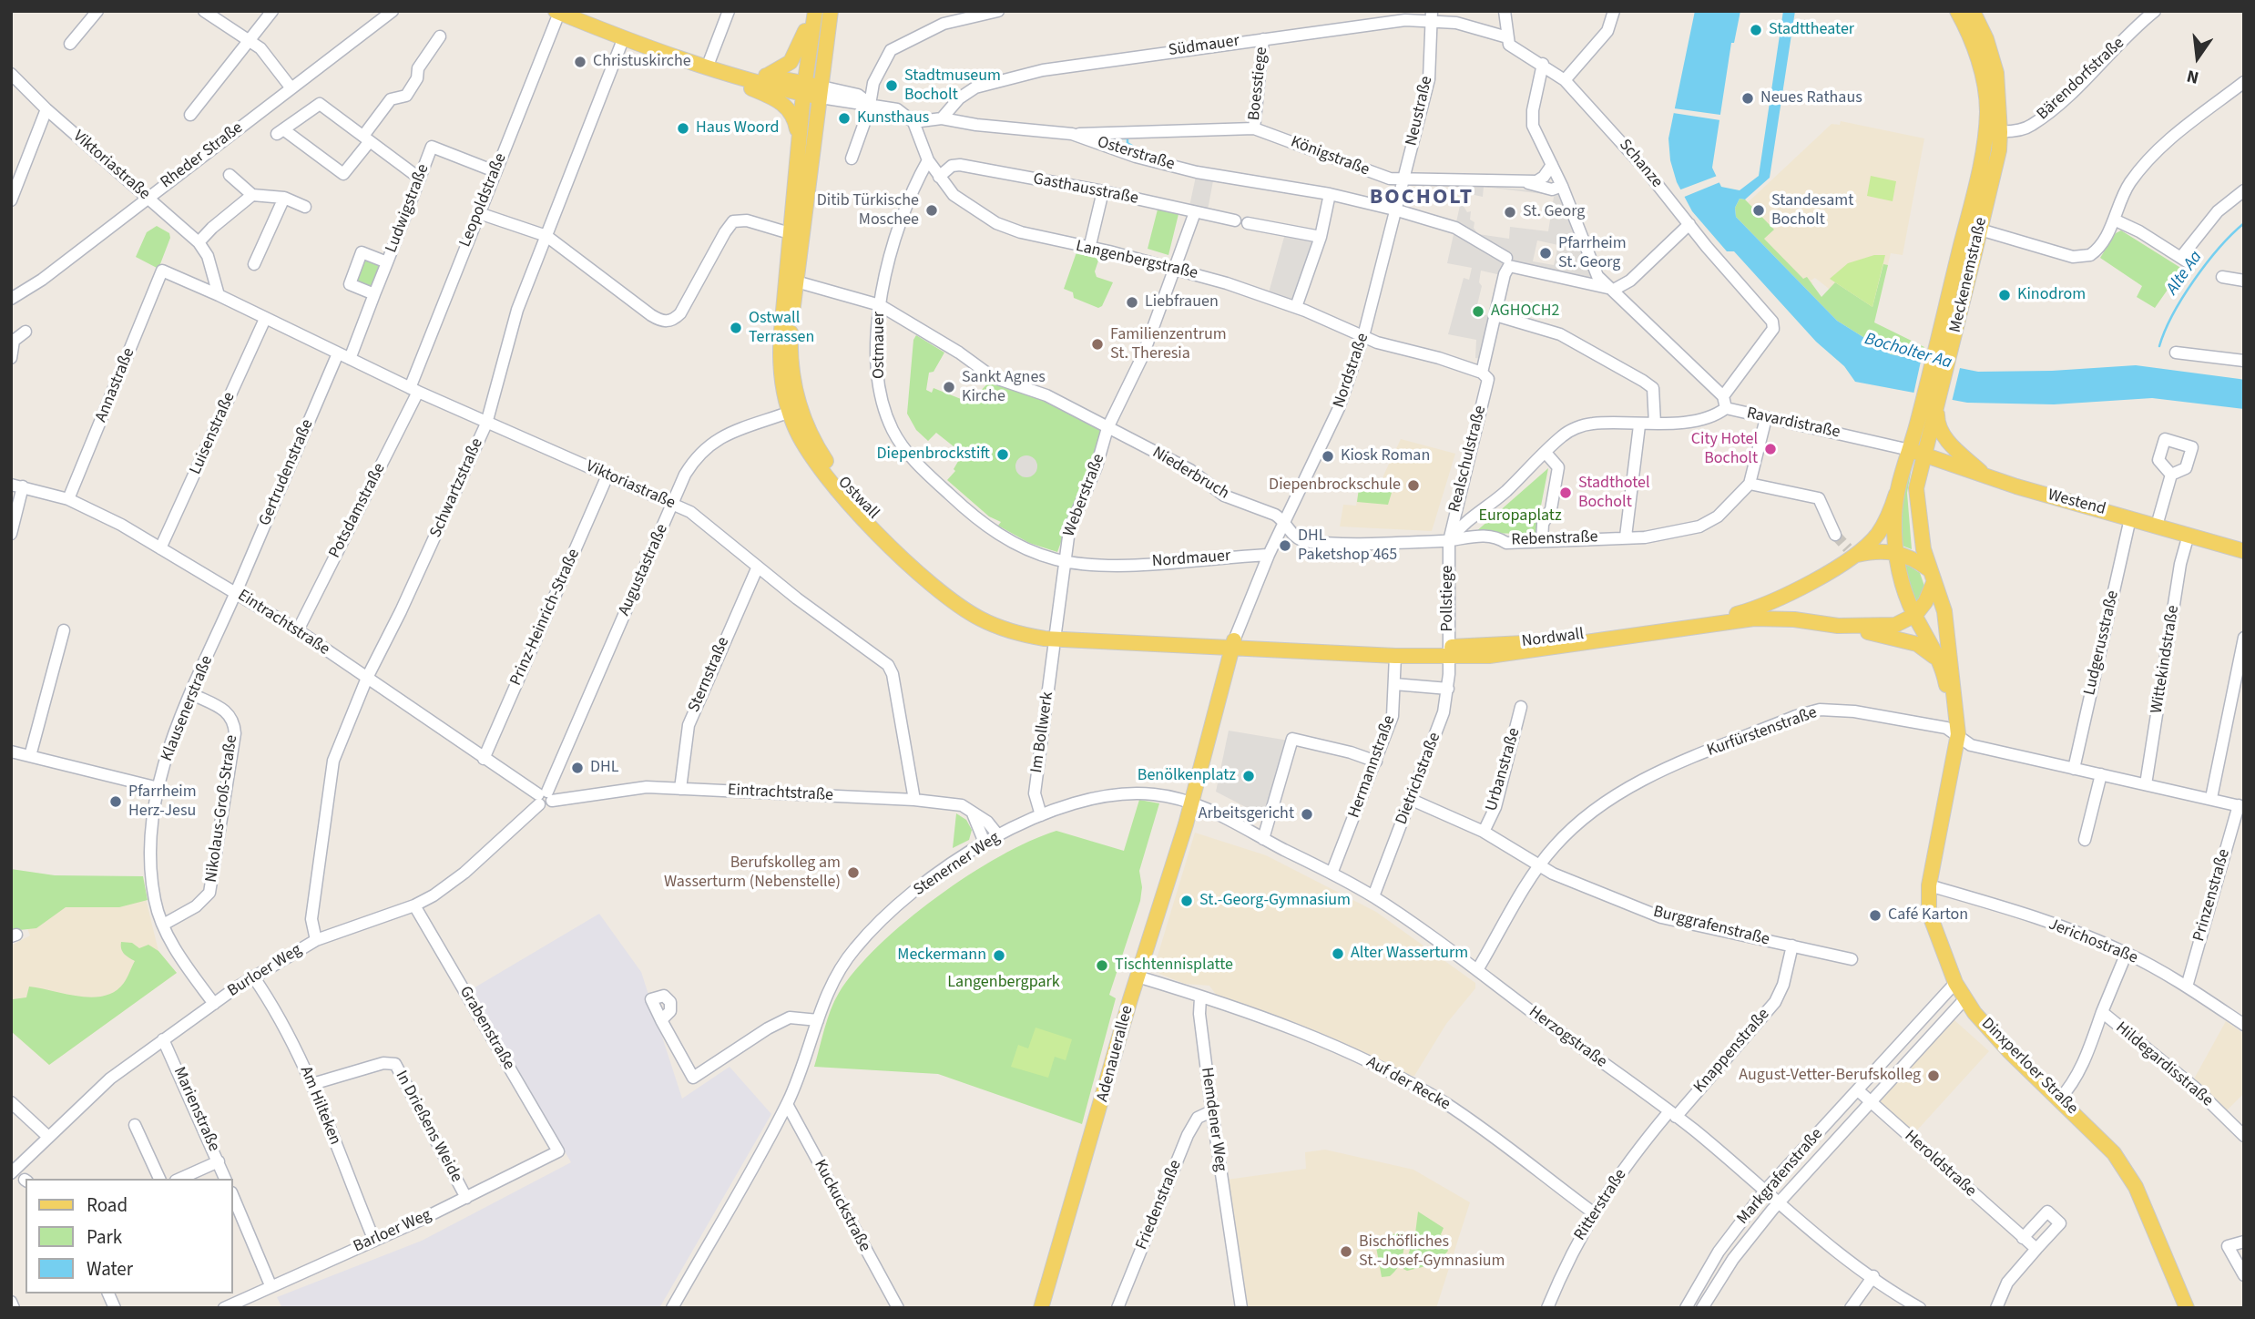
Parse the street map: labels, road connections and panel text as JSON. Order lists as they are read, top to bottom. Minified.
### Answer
{"streets":{"main road":["Meckenemstraße","Ostwall","Westend","Nordwall","Adenauerallee","Dinxperloer Straße"],"street":["Südmauer","Bärendorfstraße","Boesstiege","Neustraße","Osterstraße","Rheder Straße","Königstraße","Schanze","Viktoriastraße","Gasthausstraße","Leopoldstraße","Ludwigstraße","Langenbergstraße","Ostmauer","Nordstraße","Annastraße","Ravardistraße","Luisenstraße","Realschulstraße","Gertrudenstraße","Niederbruch","Schwartzstraße","Weberstraße","Potsdamstraße","Rebenstraße","Nordmauer","Augustastraße","Pollstiege","Prinz-Heinrich-Straße","Eintrachtstraße","Ludgerusstraße","Wittekindstraße","Sternstraße","Klausenerstraße","Im Bollwerk","Kurfürstenstraße","Hermannstraße","Urbanstraße","Dietrichstraße","Nikolaus-Groß-Straße","Stenerner Weg","Prinzenstraße","Burggrafenstraße","Jerichostraße","Burloer Weg","Grabenstraße","Herzogstraße","Knappenstraße","Hildegardisstraße","Auf der Recke","Am Hilteken","Marienstraße","Hemdener Weg","In Drießens Weide","Heroldstraße","Markgrafenstraße","Friedenstraße","Ritterstraße","Kuckuckstraße","Barloer Weg"]},"crossings":[["Südmauer","Boesstiege"],["Südmauer","Neustraße"],["Südmauer","Osterstraße"],["Südmauer","Schanze"],["Bärendorfstraße","Meckenemstraße"],["Boesstiege","Königstraße"],["Neustraße","Osterstraße"],["Neustraße","Königstraße"],["Neustraße","Nordstraße"],["Osterstraße","Königstraße"],["Osterstraße","Nordstraße"],["Rheder Straße","Viktoriastraße"],["Schanze","Ravardistraße"],["Viktoriastraße","Leopoldstraße"],["Viktoriastraße","Ludwigstraße"],["Viktoriastraße","Annastraße"],["Viktoriastraße","Luisenstraße"],["Viktoriastraße","Gertrudenstraße"],["Viktoriastraße","Schwartzstraße"],["Viktoriastraße","Potsdamstraße"],["Viktoriastraße","Augustastraße"],["Viktoriastraße","Prinz-Heinrich-Straße"],["Viktoriastraße","Eintrachtstraße"],["Viktoriastraße","Sternstraße"],["Gasthausstraße","Langenbergstraße"],["Gasthausstraße","Weberstraße"],["Leopoldstraße","Ludwigstraße"],["Leopoldstraße","Potsdamstraße"],["Langenbergstraße","Ostmauer"],["Langenbergstraße","Nordstraße"],["Langenbergstraße","Realschulstraße"],["Langenbergstraße","Weberstraße"],["Meckenemstraße","Ravardistraße"],["Meckenemstraße","Westend"],["Meckenemstraße","Dinxperloer Straße"],["Ostmauer","Niederbruch"],["Ostmauer","Weberstraße"],["Ostmauer","Nordmauer"],["Nordstraße","Niederbruch"],["Nordstraße","Rebenstraße"],["Annastraße","Eintrachtstraße"],["Ravardistraße","Westend"],["Ravardistraße","Rebenstraße"],["Ravardistraße","Dinxperloer Straße"],["Luisenstraße","Eintrachtstraße"],["Realschulstraße","Rebenstraße"],["Realschulstraße","Pollstiege"],["Gertrudenstraße","Eintrachtstraße"],["Gertrudenstraße","Klausenerstraße"],["Niederbruch","Weberstraße"],["Niederbruch","Ostwall"],["Niederbruch","Rebenstraße"],["Schwartzstraße","Eintrachtstraße"],["Schwartzstraße","Burloer Weg"],["Weberstraße","Ostwall"],["Weberstraße","Nordmauer"],["Weberstraße","Im Bollwerk"],["Ostwall","Augustastraße"],["Ostwall","Nordwall"],["Ostwall","Im Bollwerk"],["Westend","Ludgerusstraße"],["Westend","Wittekindstraße"],["Westend","Dinxperloer Straße"],["Potsdamstraße","Eintrachtstraße"],["Rebenstraße","Pollstiege"],["Augustastraße","Eintrachtstraße"],["Augustastraße","Burloer Weg"],["Pollstiege","Nordwall"],["Pollstiege","Dietrichstraße"],["Prinz-Heinrich-Straße","Eintrachtstraße"],["Eintrachtstraße","Sternstraße"],["Eintrachtstraße","Klausenerstraße"],["Eintrachtstraße","Stenerner Weg"],["Eintrachtstraße","Burloer Weg"],["Nordwall","Hermannstraße"],["Nordwall","Dietrichstraße"],["Nordwall","Dinxperloer Straße"],["Ludgerusstraße","Kurfürstenstraße"],["Wittekindstraße","Kurfürstenstraße"],["Klausenerstraße","Nikolaus-Groß-Straße"],["Klausenerstraße","Burloer Weg"],["Im Bollwerk","Stenerner Weg"],["Kurfürstenstraße","Urbanstraße"],["Kurfürstenstraße","Prinzenstraße"],["Kurfürstenstraße","Burggrafenstraße"],["Kurfürstenstraße","Herzogstraße"],["Kurfürstenstraße","Dinxperloer Straße"],["Hermannstraße","Herzogstraße"],["Urbanstraße","Dietrichstraße"],["Urbanstraße","Burggrafenstraße"],["Dietrichstraße","Herzogstraße"],["Stenerner Weg","Herzogstraße"],["Stenerner Weg","Adenauerallee"],["Stenerner Weg","Kuckuckstraße"],["Prinzenstraße","Jerichostraße"],["Burggrafenstraße","Knappenstraße"],["Jerichostraße","Hildegardisstraße"],["Jerichostraße","Dinxperloer Straße"],["Burloer Weg","Grabenstraße"],["Burloer Weg","Am Hilteken"],["Burloer Weg","Marienstraße"],["Grabenstraße","Barloer Weg"],["Herzogstraße","Knappenstraße"],["Herzogstraße","Adenauerallee"],["Herzogstraße","Markgrafenstraße"],["Herzogstraße","Ritterstraße"],["Knappenstraße","Ritterstraße"],["Dinxperloer Straße","Markgrafenstraße"],["Auf der Recke","Hemdener Weg"],["Auf der Recke","Ritterstraße"],["Am Hilteken","In Drießens Weide"],["Am Hilteken","Barloer Weg"],["Hemdener Weg","Friedenstraße"],["In Drießens Weide","Barloer Weg"],["Heroldstraße","Markgrafenstraße"]],"districts":["BOCHOLT"],"water":["Alte Aa","Bocholter Aa"],"parks":["Europaplatz","Langenbergpark"],"places":["Stadttheater","Christuskirche","Stadtmuseum Bocholt","Neues Rathaus","Kunsthaus","Haus Woord","Ditib Türkische Moschee","Standesamt Bocholt","St. Georg","Pfarrheim St. Georg","Kinodrom","Liebfrauen","AGHOCH2","Ostwall Terrassen","Familienzentrum St. Theresia","Sankt Agnes Kirche","City Hotel Bocholt","Diepenbrockstift","Kiosk Roman","Diepenbrockschule","Stadthotel Bocholt","DHL Paketshop 465","DHL","Benölkenplatz","Pfarrheim Herz-Jesu","Arbeitsgericht","Berufskolleg am Wasserturm (Nebenstelle)","St.-Georg-Gymnasium","Café Karton","Alter Wasserturm","Meckermann","Tischtennisplatte","August-Vetter-Berufskolleg","Bischöfliches St.-Josef-Gymnasium"],"legend":["Road","Park","Water"],"north":"bottom"}
